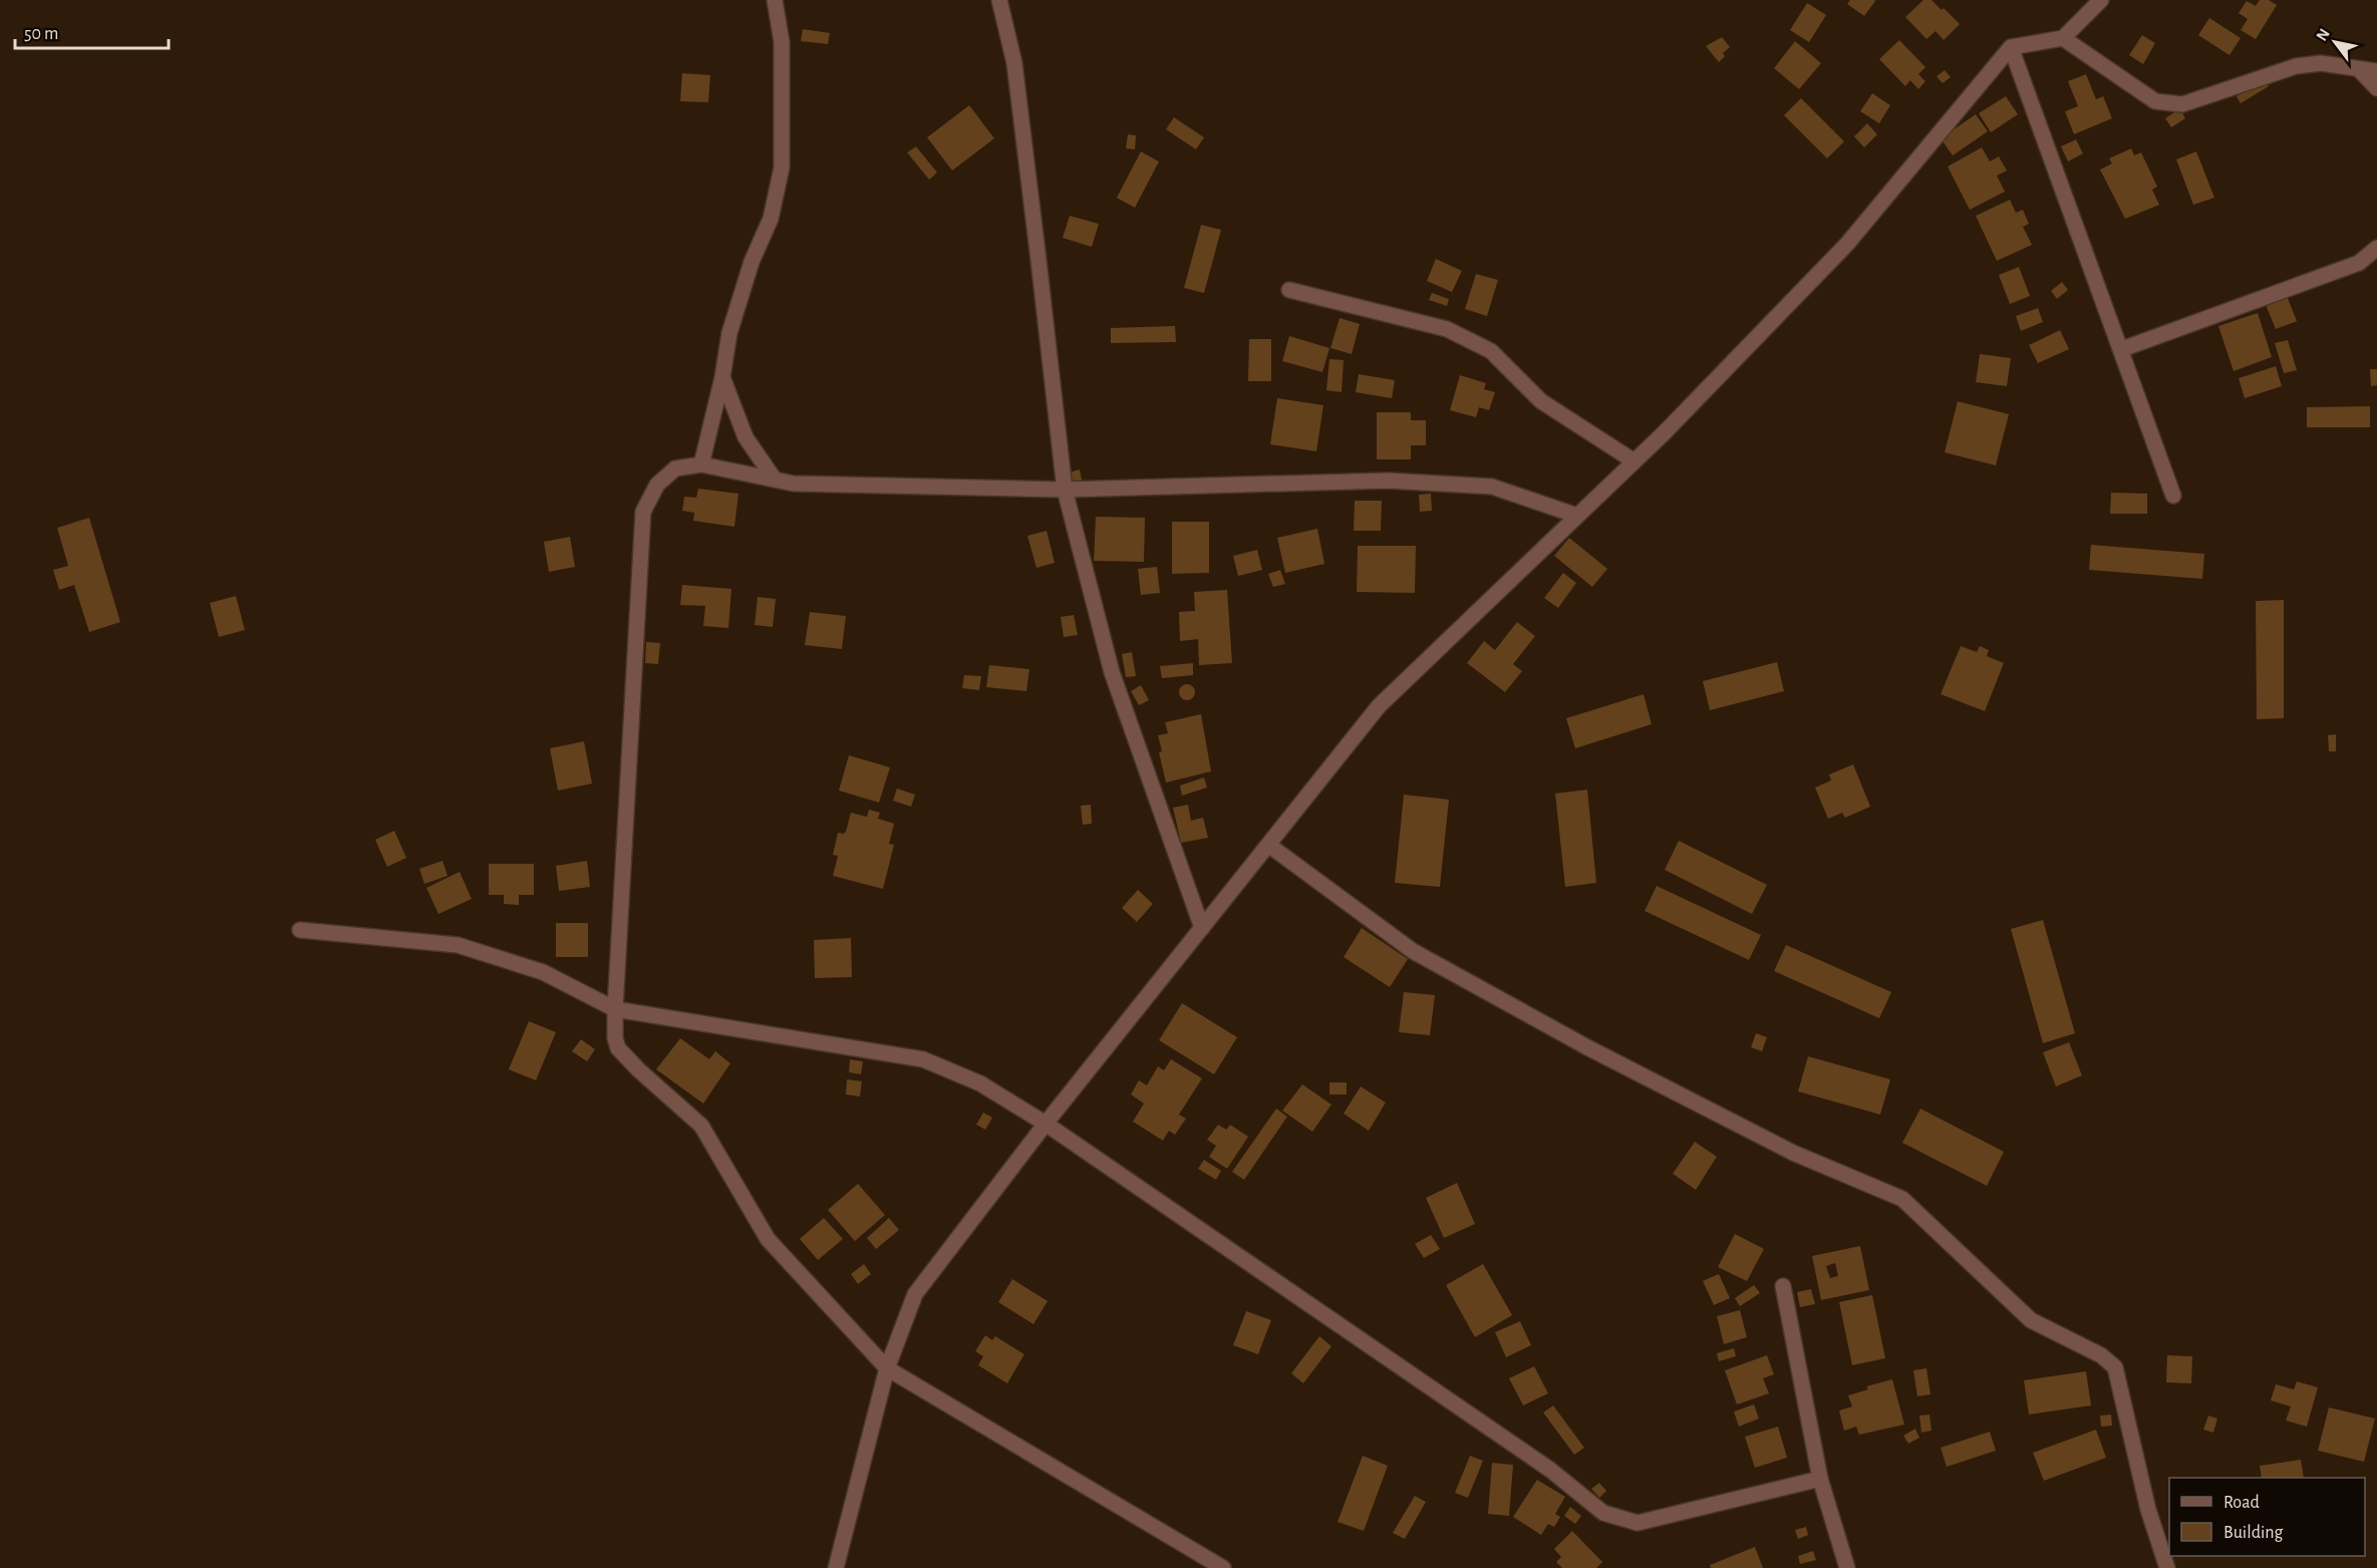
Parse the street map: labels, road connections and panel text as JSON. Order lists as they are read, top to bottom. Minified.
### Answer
{"legend":["Road","Building"],"scale_bar":"50 m","north":"top left"}
